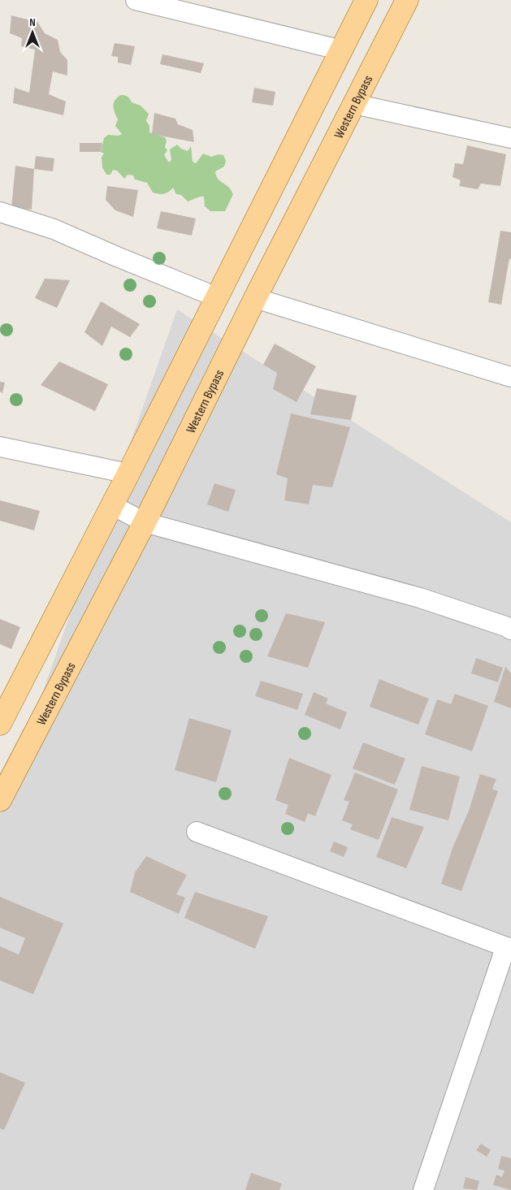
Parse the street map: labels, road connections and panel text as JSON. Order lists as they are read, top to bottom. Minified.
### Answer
{"streets":{"main road":["Western Bypass"]},"north":"top"}
